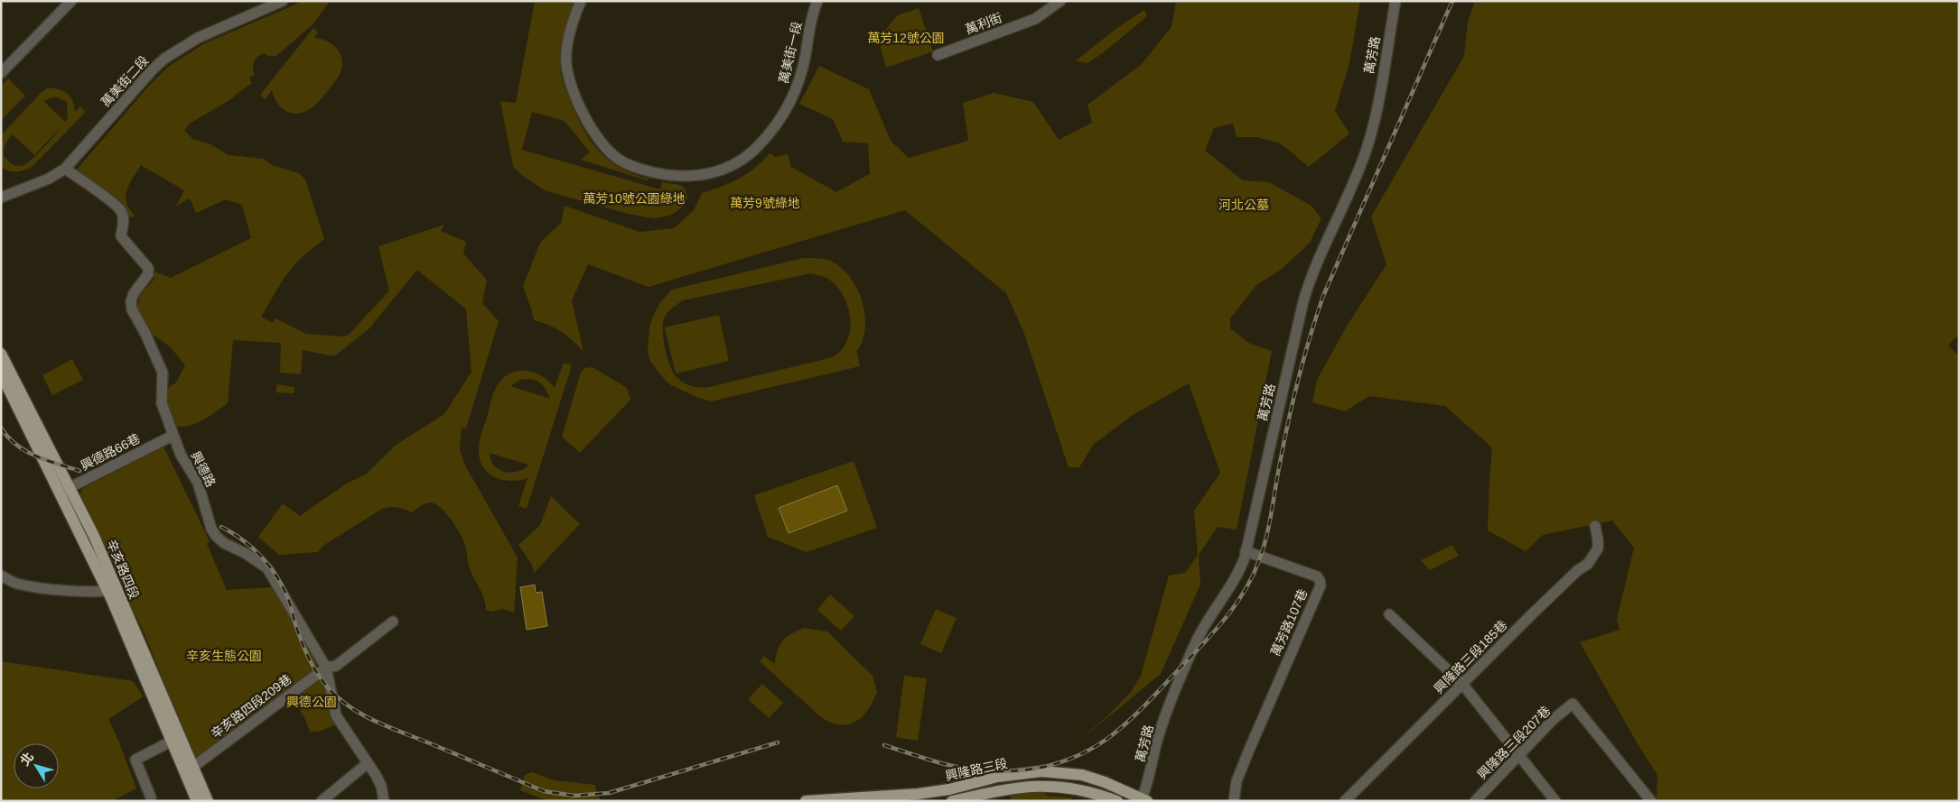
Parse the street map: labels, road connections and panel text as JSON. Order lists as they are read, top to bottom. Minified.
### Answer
{"streets":{"main road":["辛亥路四段","興隆路三段"],"street":["萬利街","萬美街一段","萬芳路","萬美街二段","興德路66巷","興德路","萬芳路107巷","興隆路三段185巷","辛亥路四段209巷","興隆路三段207巷"]},"crossings":[["萬芳路","萬芳路107巷"],["萬芳路","興隆路三段"],["萬美街二段","興德路"],["興德路66巷","興德路"],["興德路66巷","辛亥路四段"],["興德路","辛亥路四段209巷"],["辛亥路四段","辛亥路四段209巷"]],"parks":["萬芳12號公園","萬芳10號公園綠地","萬芳9號綠地","河北公墓","辛亥生態公園","興德公園"],"north":"top left"}
